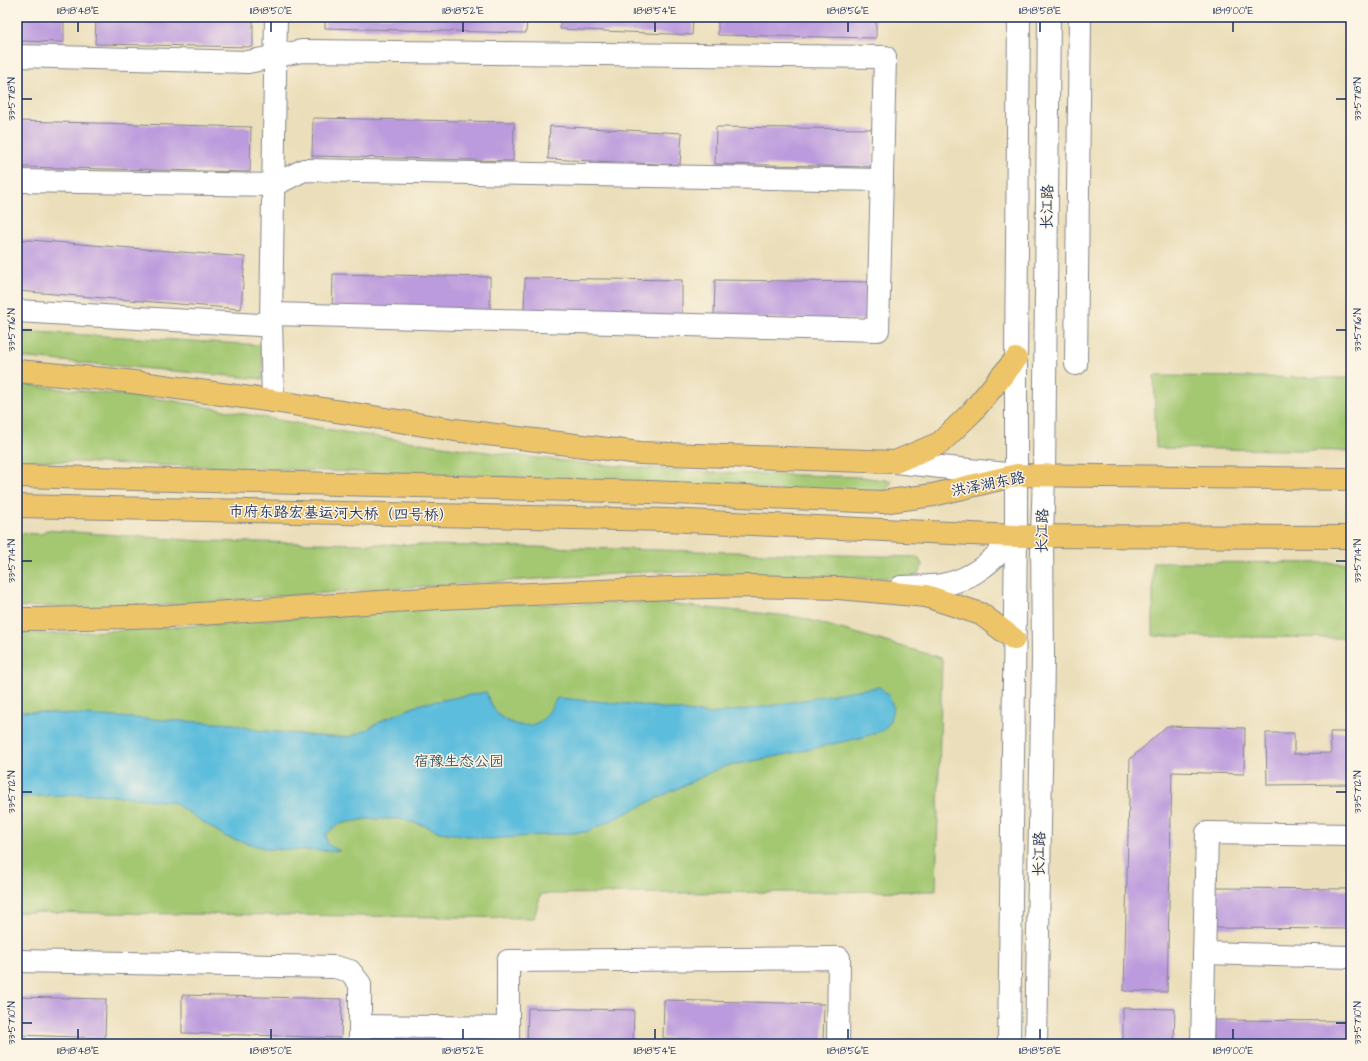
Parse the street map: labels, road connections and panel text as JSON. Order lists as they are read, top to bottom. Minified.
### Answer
{"streets":{"main road":["洪泽湖东路","市府东路宏基运河大桥（四号桥）"],"street":["长江路"]},"crossings":[["长江路","洪泽湖东路"],["长江路","市府东路宏基运河大桥（四号桥）"],["洪泽湖东路","市府东路宏基运河大桥（四号桥）"]],"parks":["宿豫生态公园"],"coordinates":["118°18'48\"E","118°18'50\"E","118°18'52\"E","118°18'54\"E","118°18'56\"E","118°18'58\"E","118°19'00\"E","33°57'18\"N","33°57'16\"N","33°57'14\"N","33°57'12\"N","33°57'10\"N"]}
